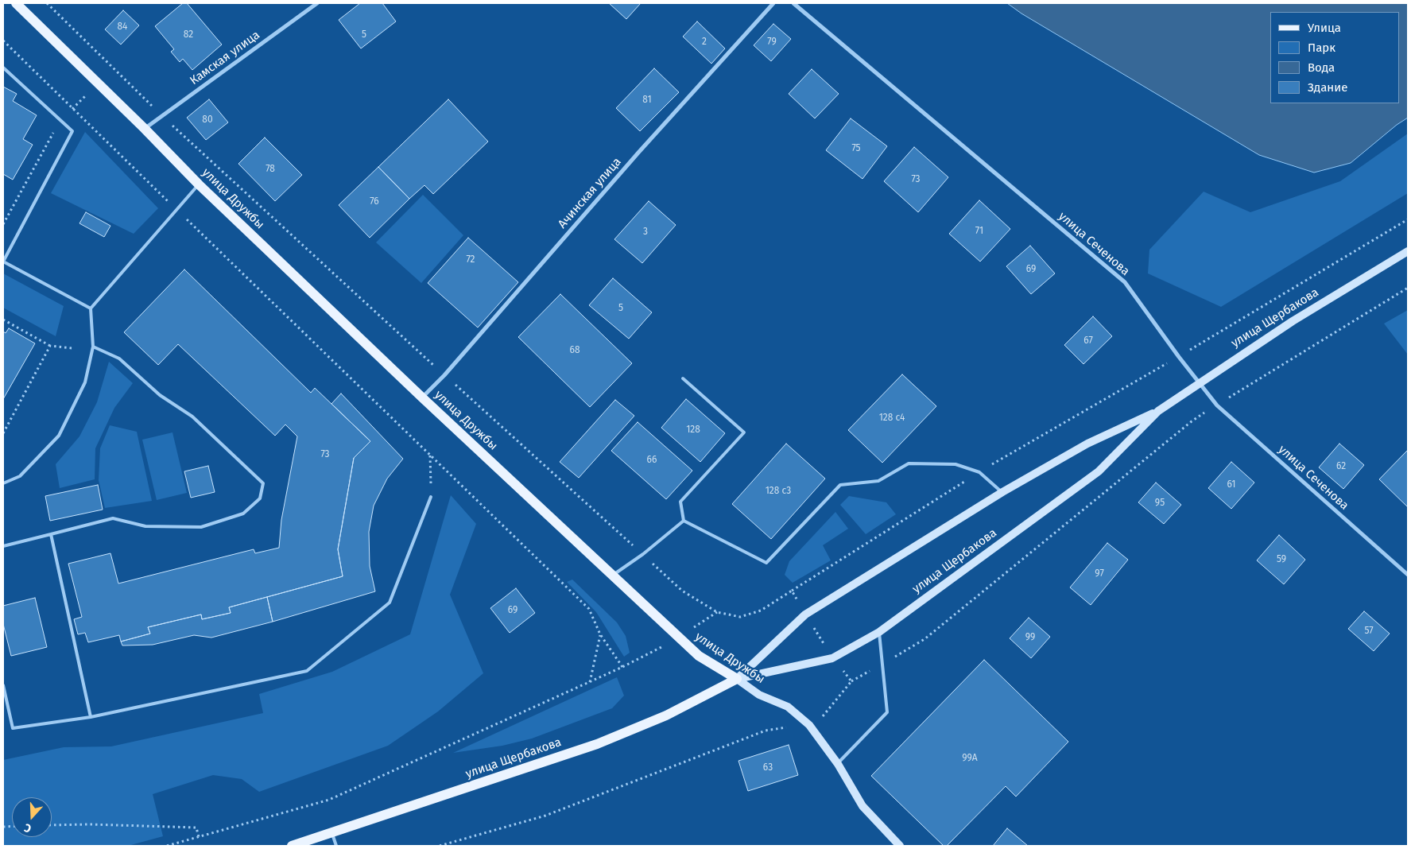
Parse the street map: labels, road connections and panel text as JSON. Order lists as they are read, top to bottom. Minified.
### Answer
{"streets":{"main road":["улица Дружбы","улица Щербакова"],"street":["Камская улица","Ачинская улица","улица Сеченова"]},"crossings":[["Камская улица","улица Дружбы"],["Ачинская улица","улица Дружбы"],["улица Дружбы","улица Щербакова"],["улица Сеченова","улица Щербакова"]],"house_numbers":["84","82","5","2","79","81","80","75","78","73","76","71","3","72","69","5","67","68","128 с4","128","73","66","62","61","128 с3","95","59","97","69","57","99","99А","63"],"legend":["Улица","Парк","Вода","Здание"],"north":"bottom"}
